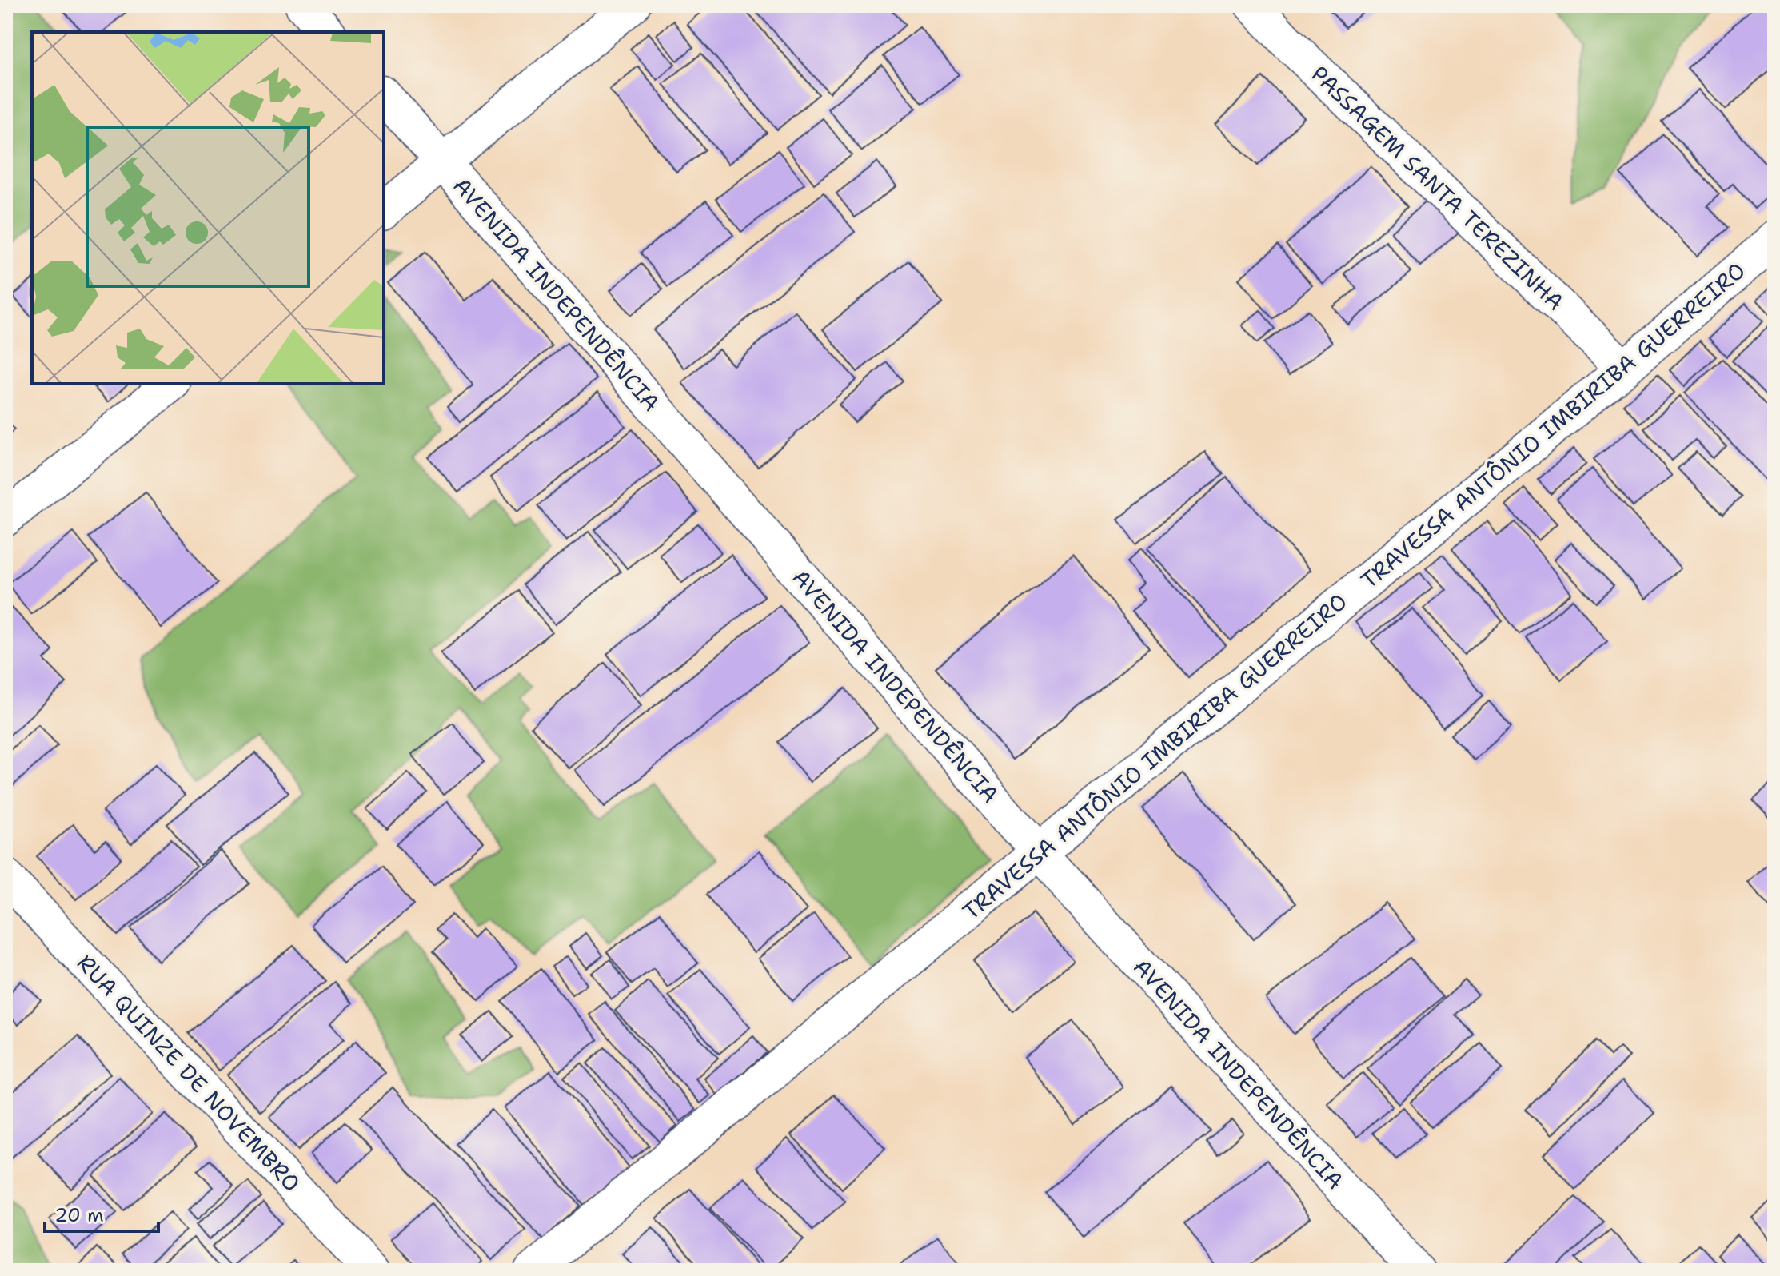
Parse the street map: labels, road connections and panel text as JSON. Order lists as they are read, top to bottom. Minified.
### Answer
{"streets":{"street":["PASSAGEM SANTA TEREZINHA","AVENIDA INDEPENDÊNCIA","TRAVESSA ANTÔNIO IMBIRIBA GUERREIRO","RUA QUINZE DE NOVEMBRO"]},"crossings":[["PASSAGEM SANTA TEREZINHA","TRAVESSA ANTÔNIO IMBIRIBA GUERREIRO"],["AVENIDA INDEPENDÊNCIA","TRAVESSA ANTÔNIO IMBIRIBA GUERREIRO"]],"scale_bar":"20 m"}
